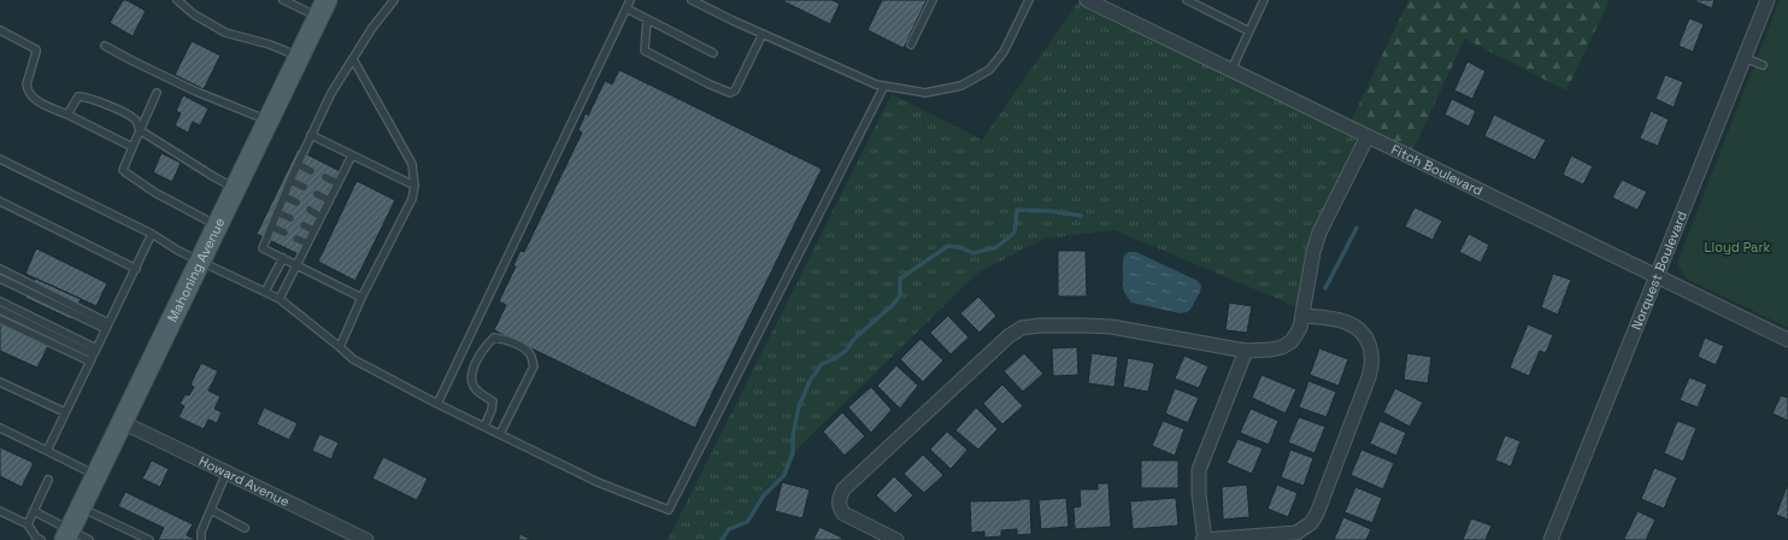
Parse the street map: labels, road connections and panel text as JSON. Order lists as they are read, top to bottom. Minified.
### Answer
{"streets":{"main road":["Mahoning Avenue"],"street":["Fitch Boulevard","Norquest Boulevard","Howard Avenue"]},"crossings":[["Fitch Boulevard","Norquest Boulevard"],["Mahoning Avenue","Howard Avenue"]],"parks":["Lloyd Park"]}
